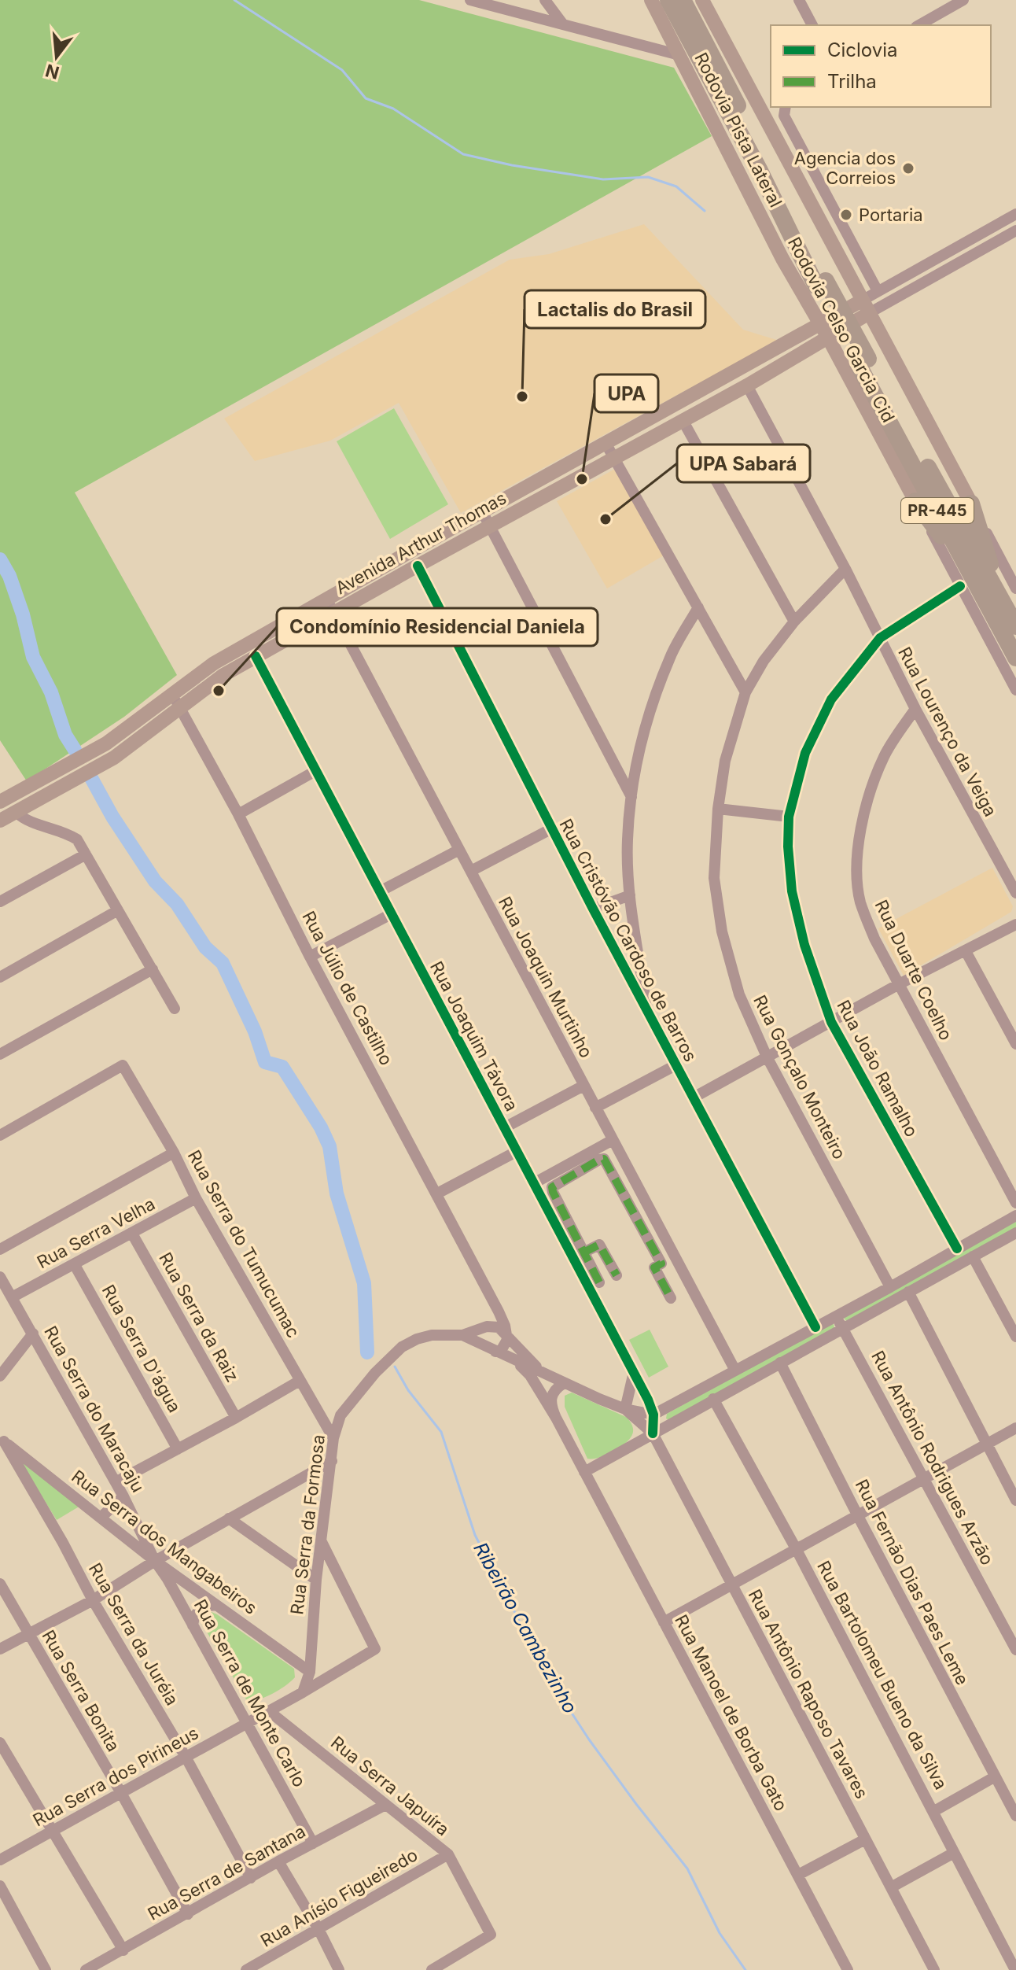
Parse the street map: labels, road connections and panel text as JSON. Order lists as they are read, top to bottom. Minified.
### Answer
{"streets":{"highway":["Rodovia Celso Garcia Cid","PR-445"],"main road":["Rodovia Pista Lateral","Avenida Arthur Thomas"],"street":["Rua Lourenço da Veiga","Rua Cristóvão Cardoso de Barros","Rua Duarte Coelho","Rua Joaquin Murtinho","Rua Júlio de Castilho","Rua Joaquim Távora","Rua João Ramalho","Rua Gonçalo Monteiro","Rua Serra Velha","Rua Serra do Tumucumac","Rua Serra da Raiz","Rua Serra D'água","Rua Serra do Maracaju","Rua Antônio Rodrigues Arzão","Rua Serra da Formosa","Rua Serra dos Mangabeiros","Rua Fernão Dias Paes Leme","Rua Serra da Juréia","Rua Bartolomeu Bueno da Silva","Rua Serra Bonita","Rua Serra de Monte Carlo","Rua Antônio Raposo Tavares","Rua Manoel de Borba Gato","Rua Serra dos Pirineus","Rua Serra Japuíra","Rua Serra de Santana","Rua Anísio Figueiredo"]},"crossings":[["Rodovia Pista Lateral","Avenida Arthur Thomas"],["Rodovia Celso Garcia Cid","PR-445"],["Rodovia Celso Garcia Cid","Rua João Ramalho"],["PR-445","Rua João Ramalho"],["Avenida Arthur Thomas","Rua Lourenço da Veiga"],["Avenida Arthur Thomas","Rua Cristóvão Cardoso de Barros"],["Avenida Arthur Thomas","Rua Joaquin Murtinho"],["Avenida Arthur Thomas","Rua Júlio de Castilho"],["Avenida Arthur Thomas","Rua Joaquim Távora"],["Rua Lourenço da Veiga","Rua Duarte Coelho"],["Rua Lourenço da Veiga","Rua João Ramalho"],["Rua Lourenço da Veiga","Rua Gonçalo Monteiro"],["Rua Júlio de Castilho","Rua Serra da Formosa"],["Rua Joaquim Távora","Rua Serra da Formosa"],["Rua Joaquim Távora","Rua Antônio Raposo Tavares"],["Rua Serra Velha","Rua Serra do Tumucumac"],["Rua Serra Velha","Rua Serra da Raiz"],["Rua Serra Velha","Rua Serra D'água"],["Rua Serra Velha","Rua Serra do Maracaju"],["Rua Serra do Tumucumac","Rua Serra da Formosa"],["Rua Serra do Maracaju","Rua Serra dos Mangabeiros"],["Rua Serra do Maracaju","Rua Serra de Monte Carlo"],["Rua Serra da Formosa","Rua Serra dos Mangabeiros"],["Rua Serra da Formosa","Rua Antônio Raposo Tavares"],["Rua Serra dos Mangabeiros","Rua Serra da Juréia"],["Rua Serra dos Mangabeiros","Rua Serra de Monte Carlo"],["Rua Serra da Juréia","Rua Serra dos Pirineus"],["Rua Serra da Juréia","Rua Serra de Santana"],["Rua Serra Bonita","Rua Serra dos Pirineus"],["Rua Serra Bonita","Rua Serra de Santana"],["Rua Serra de Monte Carlo","Rua Serra dos Pirineus"],["Rua Serra de Monte Carlo","Rua Serra de Santana"],["Rua Serra Japuíra","Rua Serra de Santana"],["Rua Serra Japuíra","Rua Anísio Figueiredo"]],"water":["Ribeirão Cambezinho"],"places":["Agencia dos Correios","Portaria","Lactalis do Brasil","UPA","UPA Sabará","Condomínio Residencial Daniela"],"legend":["Ciclovia","Trilha"],"north":"bottom"}
